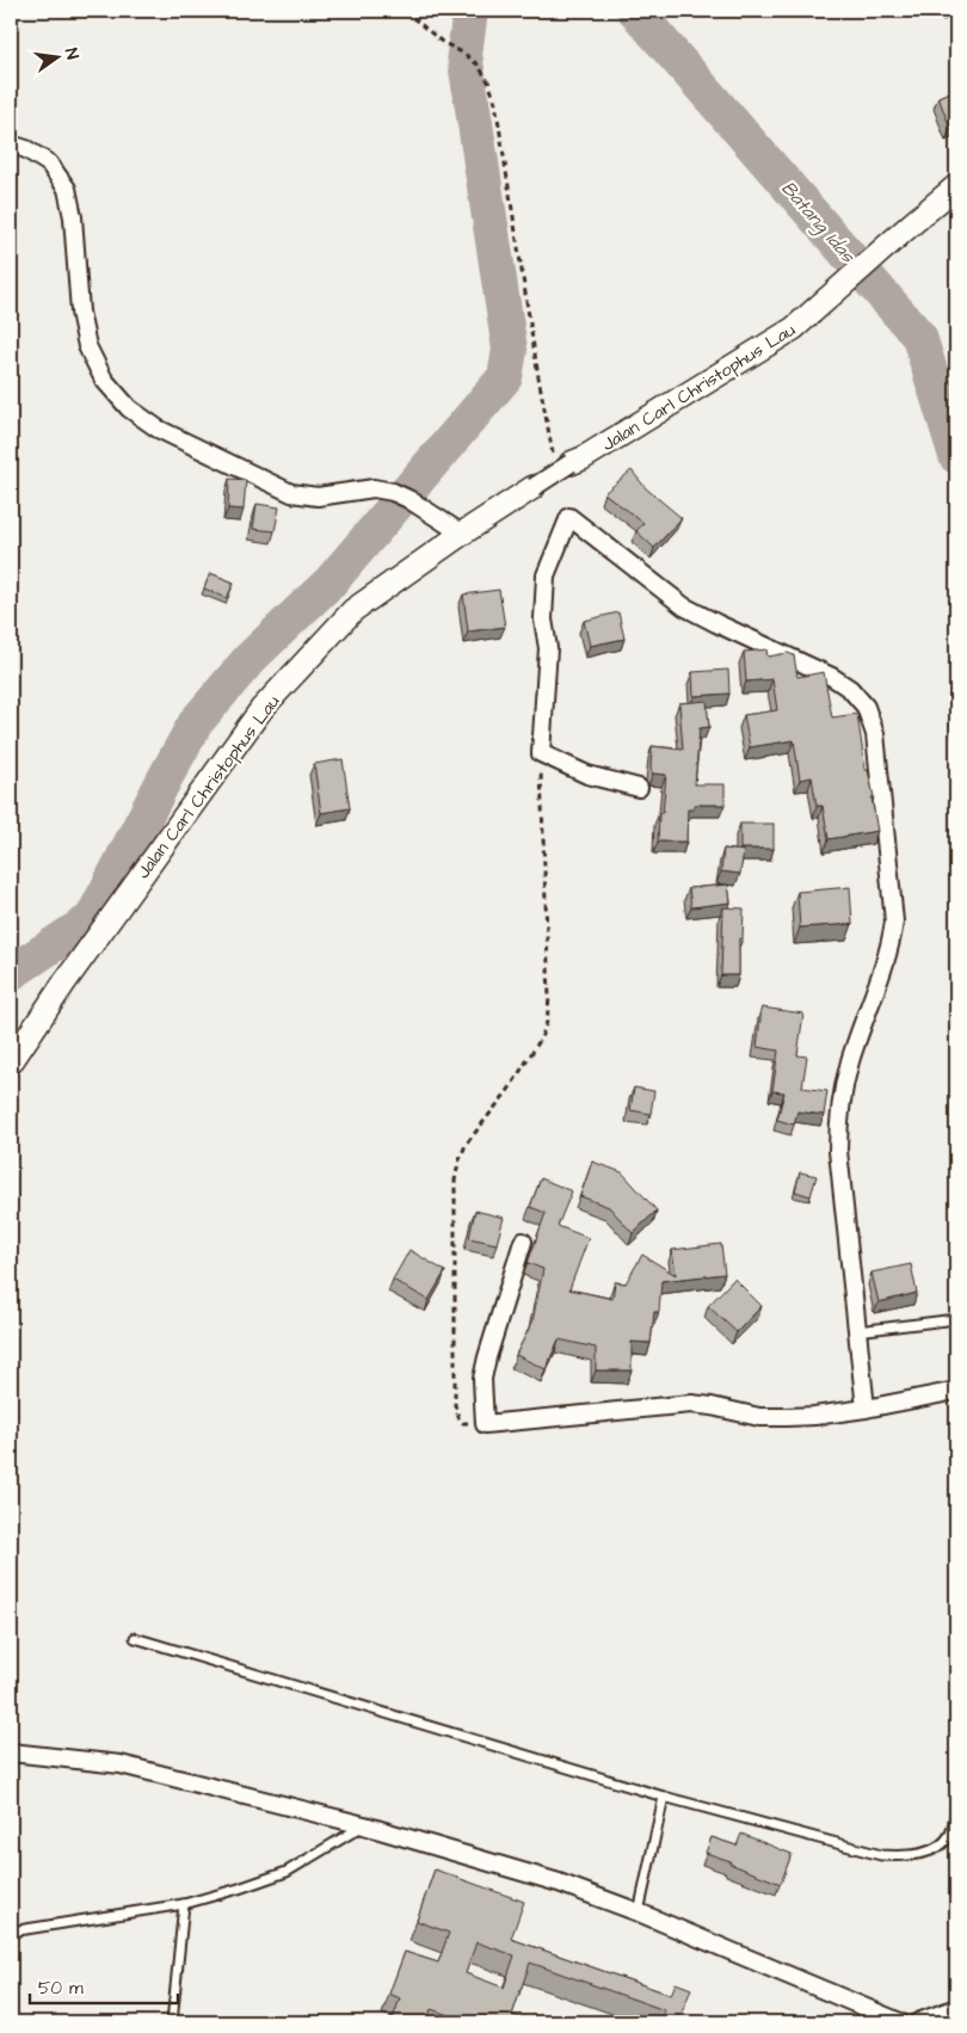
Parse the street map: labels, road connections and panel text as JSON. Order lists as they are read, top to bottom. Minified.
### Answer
{"streets":{"street":["Jalan Carl Christophus Lau"]},"water":["Batang Idas"],"scale_bar":"50 m","north":"right"}
